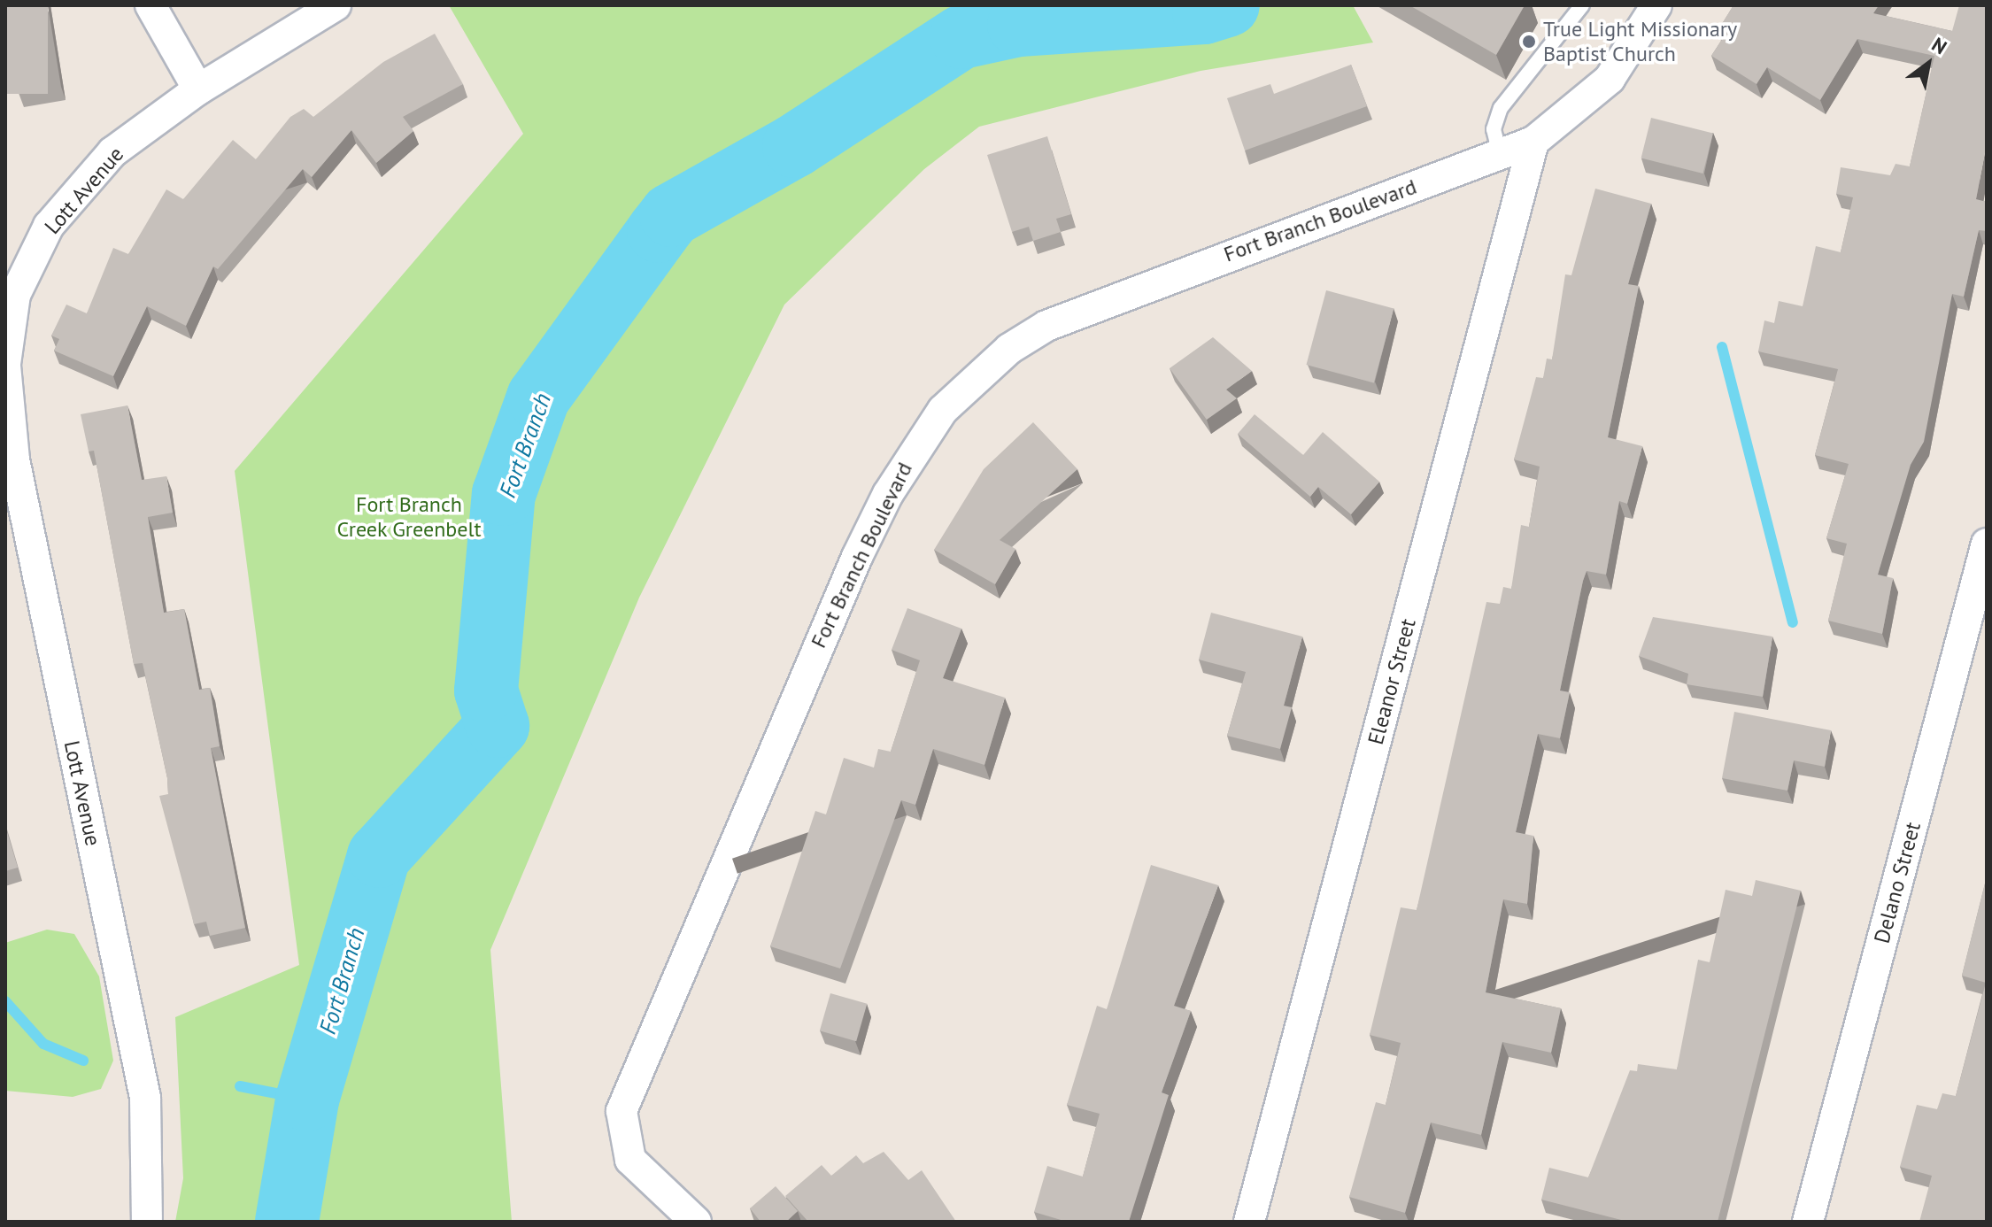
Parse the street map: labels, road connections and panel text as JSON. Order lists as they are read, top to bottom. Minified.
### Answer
{"streets":{"street":["Lott Avenue","Fort Branch Boulevard","Eleanor Street","Delano Street"]},"crossings":[["Fort Branch Boulevard","Eleanor Street"]],"water":["Fort Branch"],"parks":["Fort Branch Creek Greenbelt"],"places":["True Light Missionary Baptist Church"],"north":"top right"}
